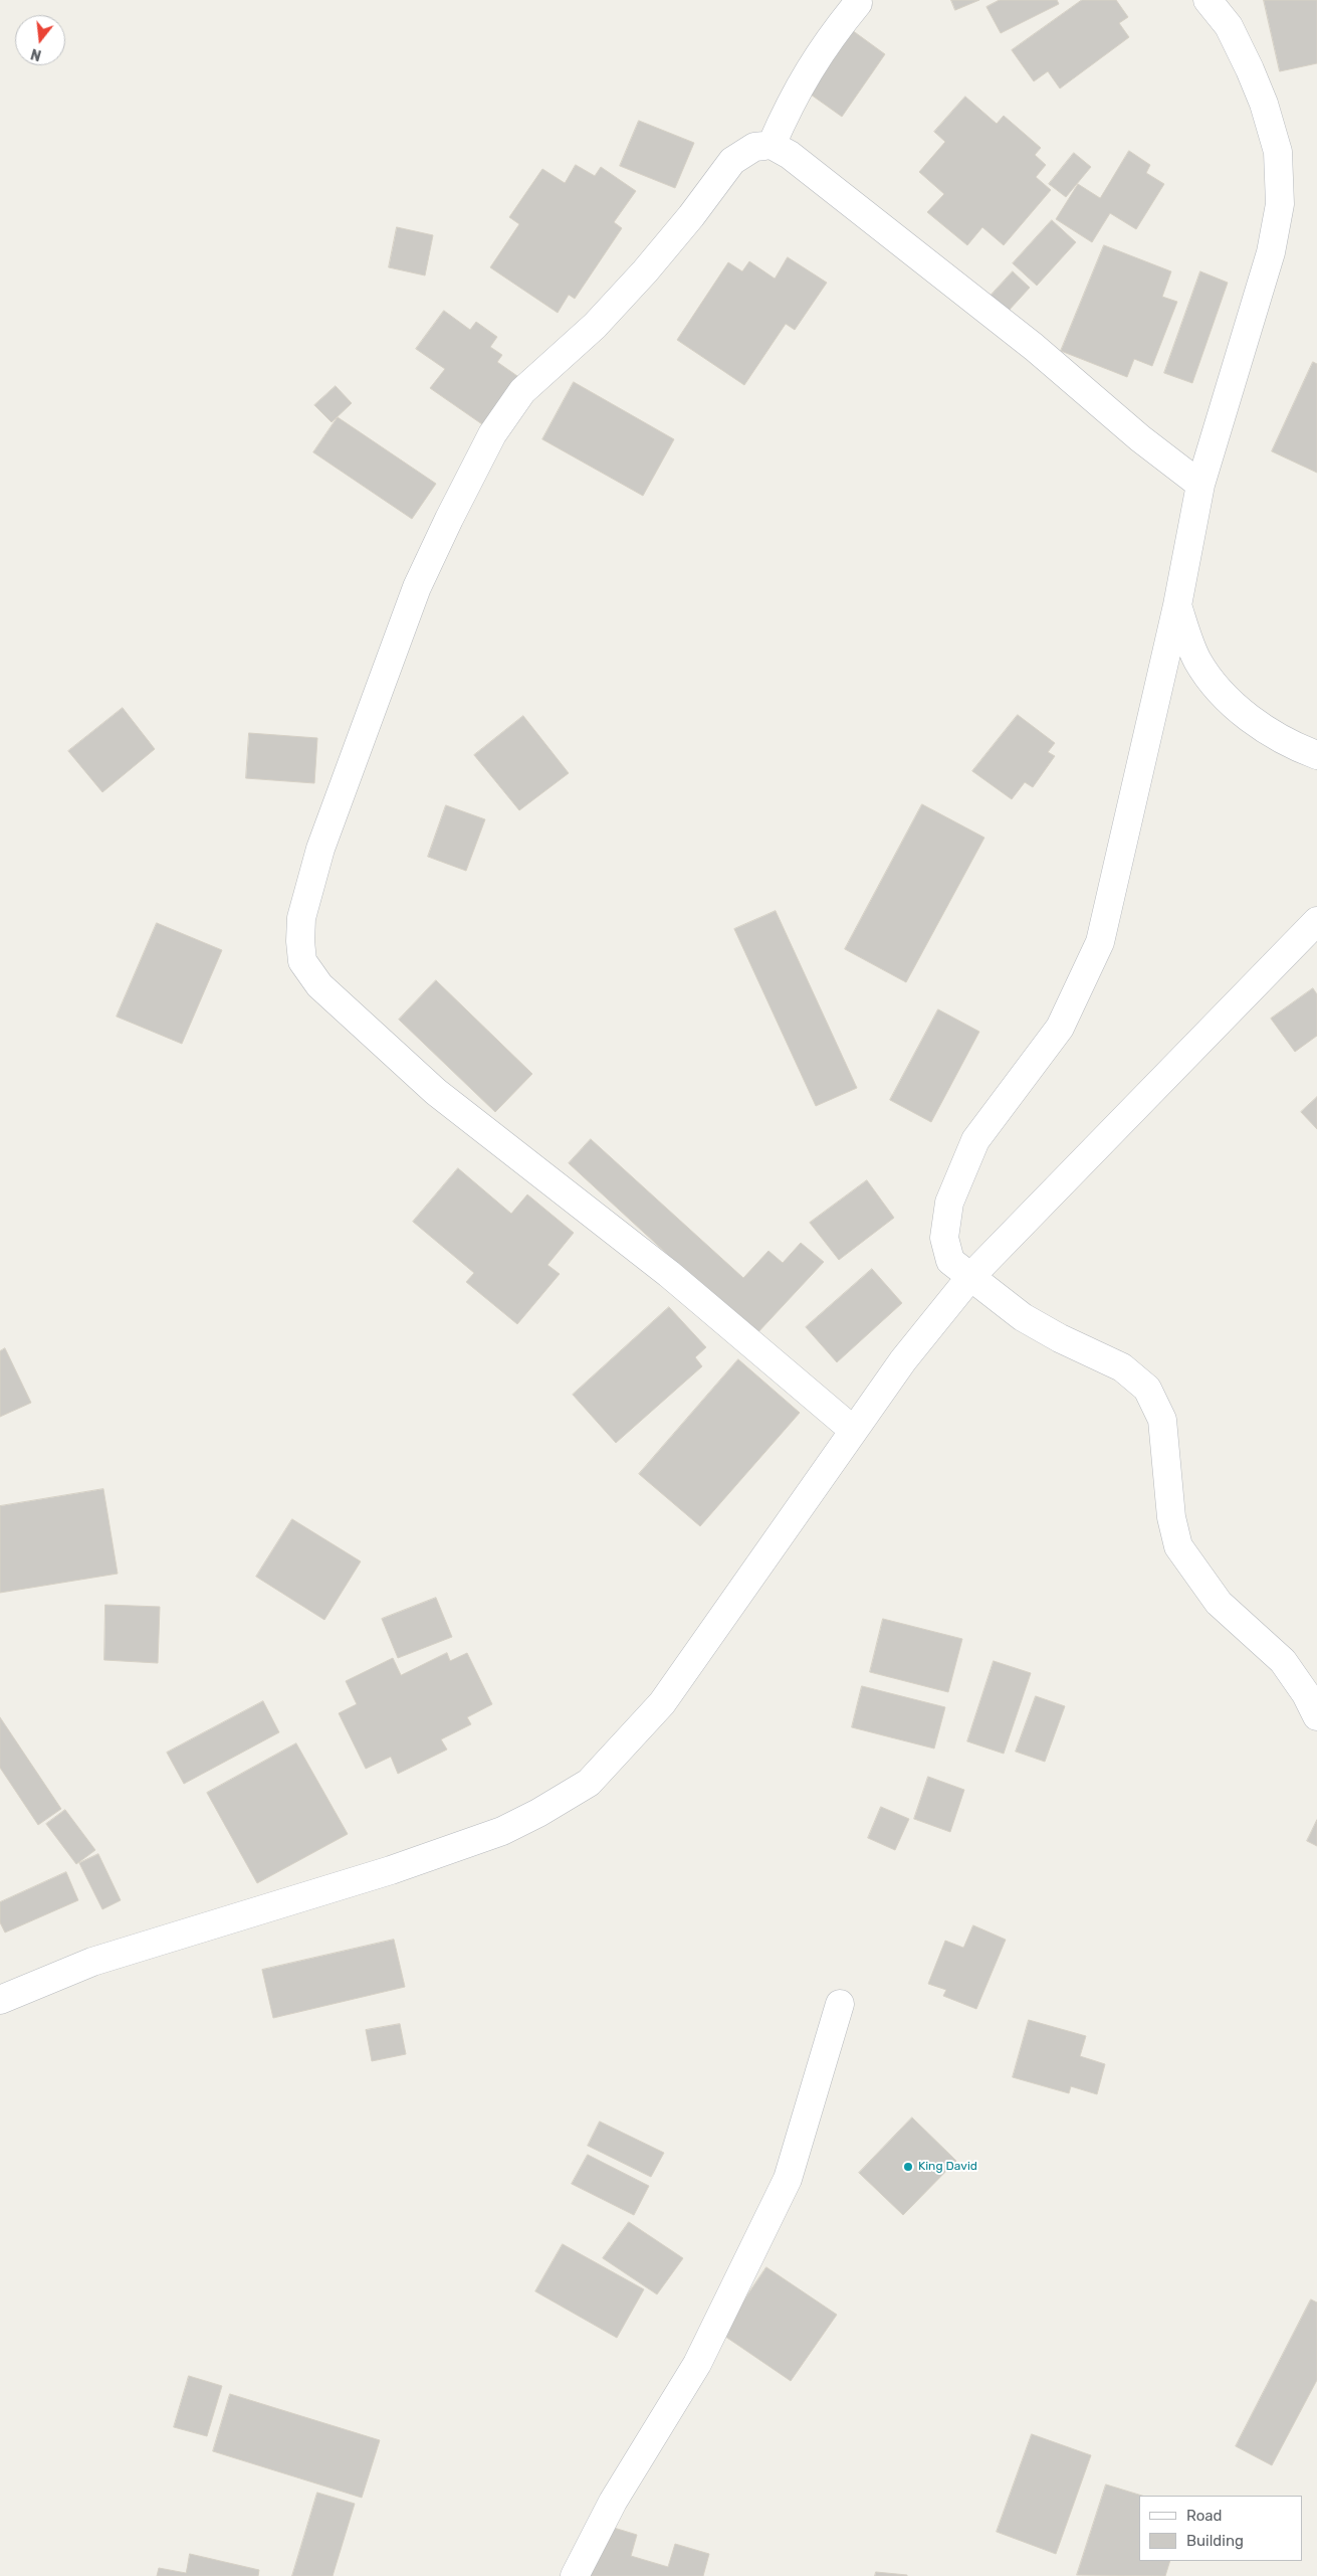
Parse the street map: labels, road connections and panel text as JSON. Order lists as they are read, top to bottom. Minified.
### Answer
{"places":["King David"],"legend":["Road","Building"],"north":"bottom"}
